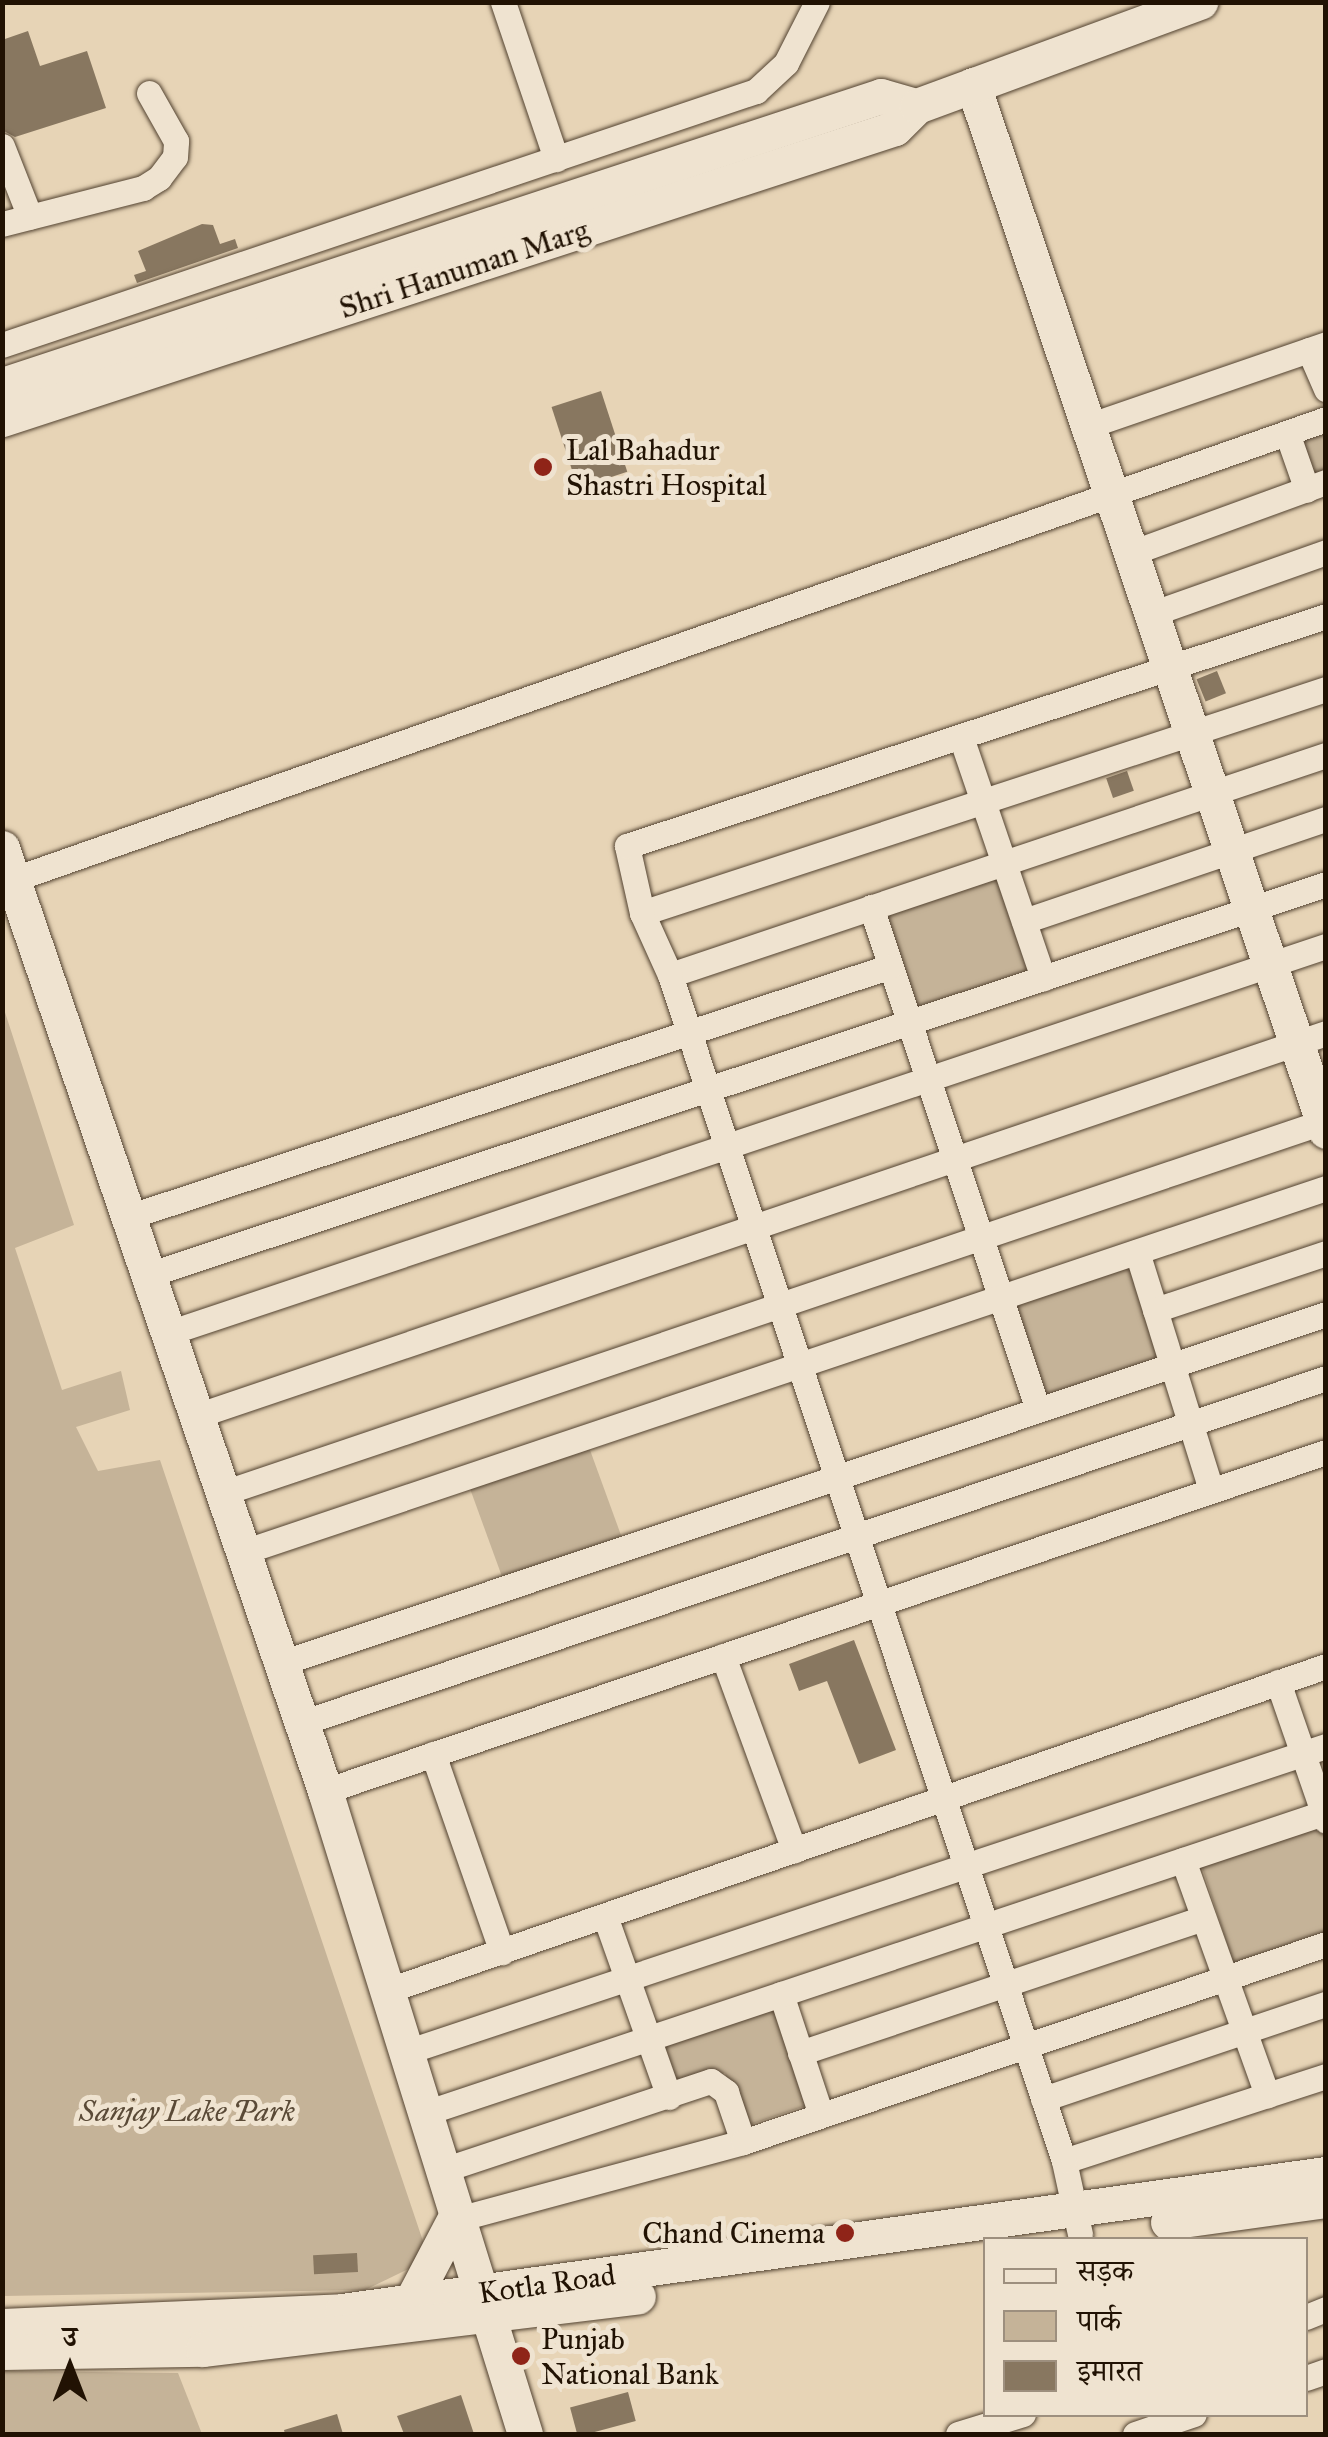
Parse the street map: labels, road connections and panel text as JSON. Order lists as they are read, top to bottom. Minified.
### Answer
{"streets":{"street":["Shri Hanuman Marg","Kotla Road"]},"parks":["Sanjay Lake Park"],"places":["Lal Bahadur Shastri Hospital","Chand Cinema","Punjab National Bank"],"legend":["सड़क","पार्क","इमारत"],"north":"top"}
